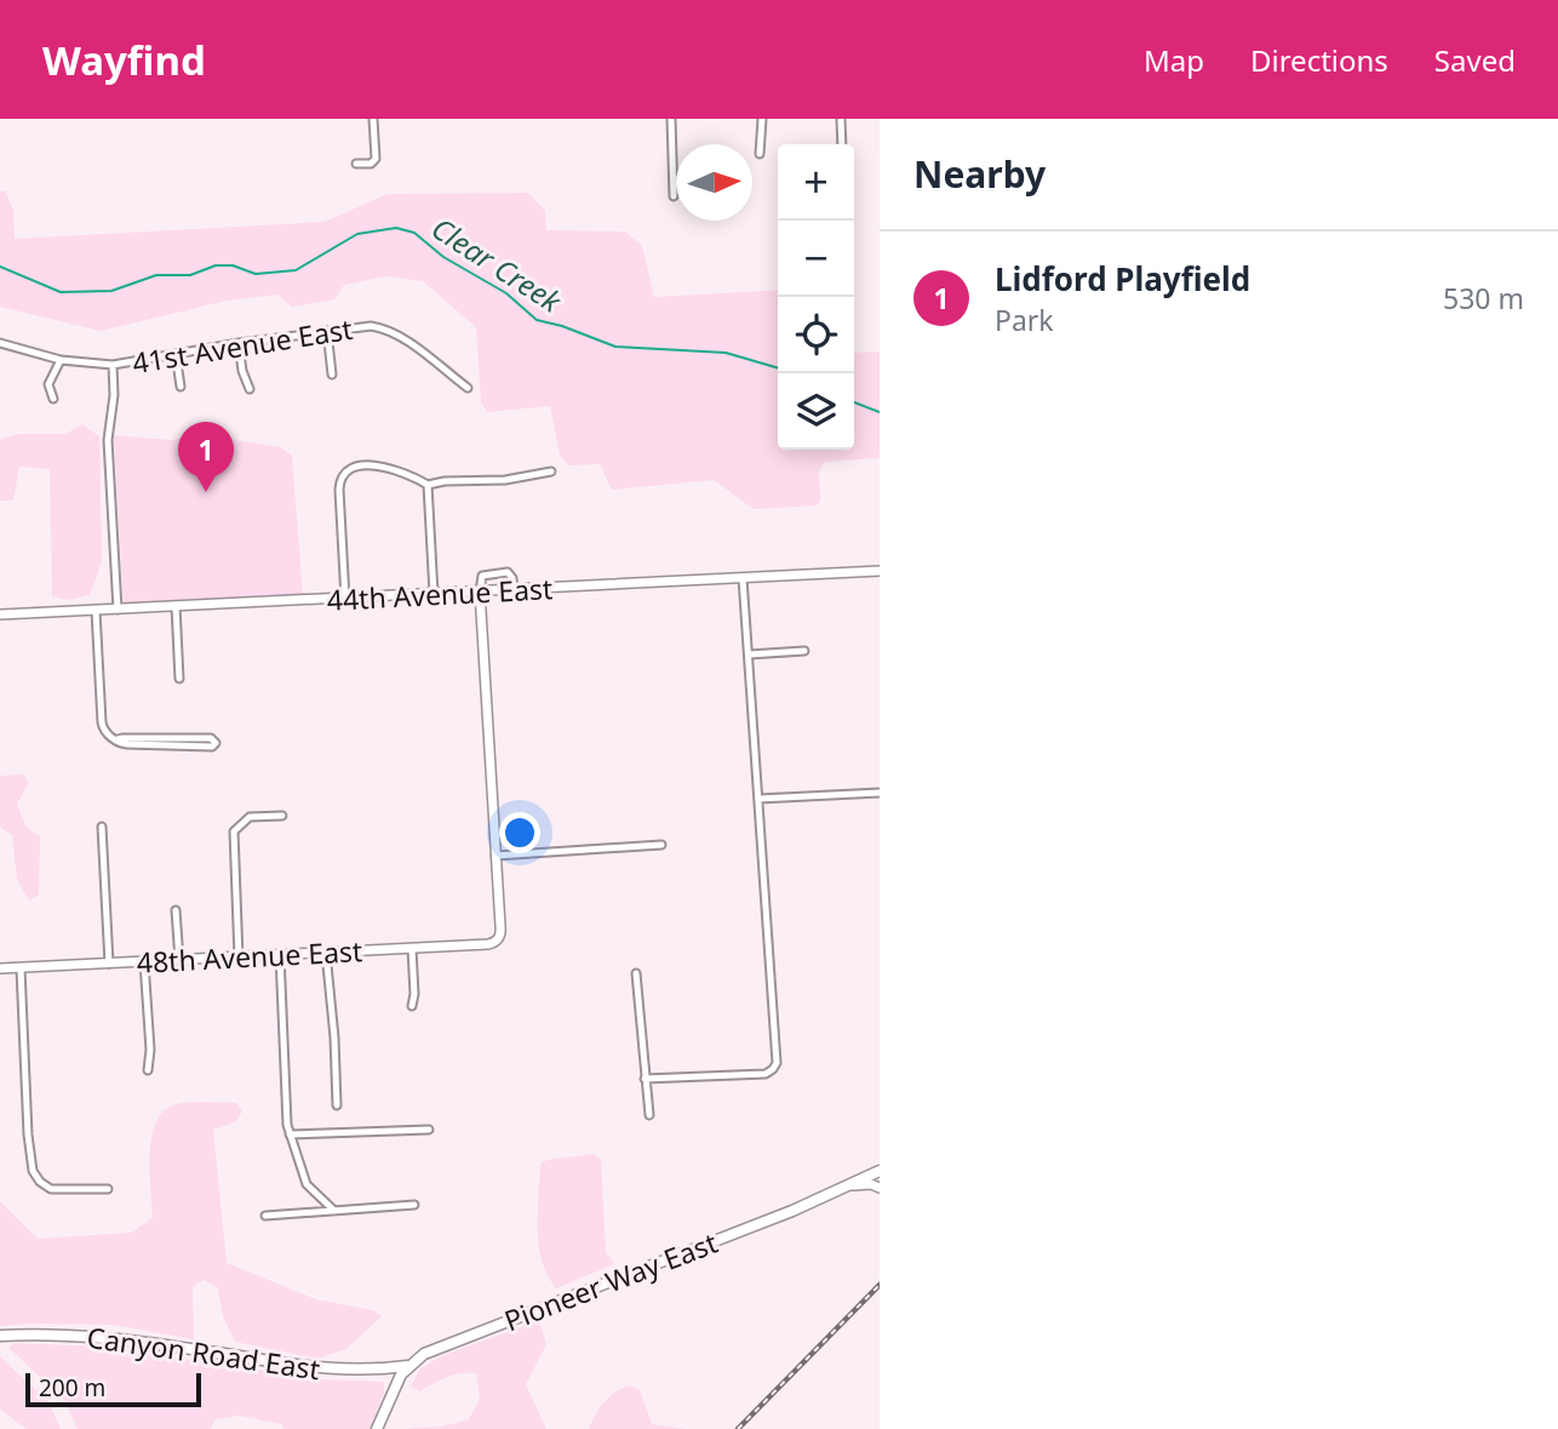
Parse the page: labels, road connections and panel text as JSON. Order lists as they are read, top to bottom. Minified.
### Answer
{"streets":{"main road":["Pioneer Way East","Canyon Road East"],"street":["41st Avenue East","44th Avenue East","48th Avenue East"]},"crossings":[["Pioneer Way East","Canyon Road East"]],"water":["Clear Creek"],"scale_bar":"200 m","north":"right","page":{"header":"Wayfind","nav":["Map","Directions","Saved"],"heading":"Nearby","map_buttons":["+","−"],"list":[{"mark":"1","name":"Lidford Playfield","note":"Park","value":"530 m"}],"pins":"1","scale":"200 m"}}
